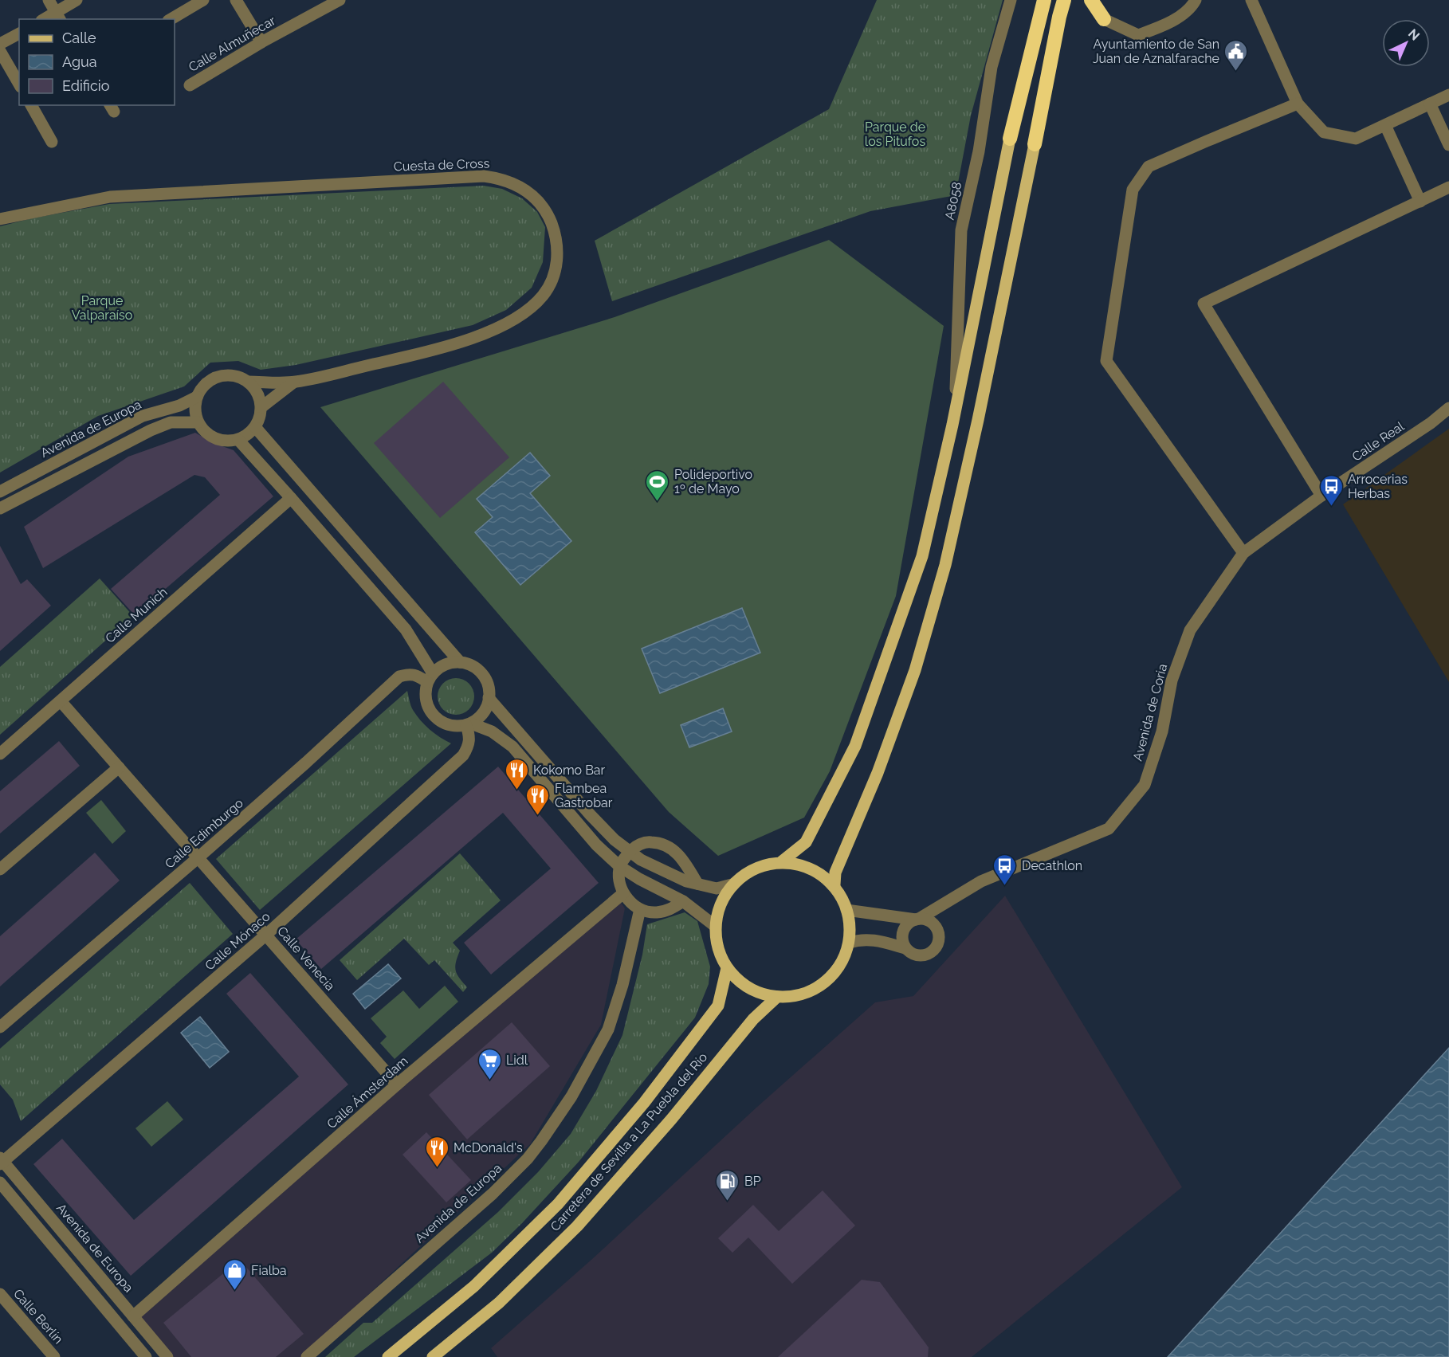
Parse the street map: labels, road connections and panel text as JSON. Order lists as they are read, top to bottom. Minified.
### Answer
{"streets":{"main road":["Carretera de Sevilla a La Puebla del Río"],"street":["Calle Almuñecar","Cuesta de Cross","A8058","Avenida de Europa","Calle Real","Calle Munich","Avenida de Coria","Calle Edimburgo","Calle Mónaco","Calle Venecia","Calle Ámsterdam","Calle Berlín"]},"crossings":[["Cuesta de Cross","Avenida de Europa"],["Avenida de Europa","Calle Mónaco"],["Avenida de Europa","Calle Ámsterdam"],["Calle Real","Avenida de Coria"],["Calle Munich","Calle Venecia"],["Calle Edimburgo","Calle Mónaco"],["Calle Edimburgo","Calle Venecia"],["Calle Mónaco","Calle Venecia"],["Calle Venecia","Calle Ámsterdam"]],"parks":["Parque de los Pitufos","Parque Valparaíso"],"places":{"public building":["Ayuntamiento de San Juan de Aznalfarache"],"sports":["Polideportivo 1º de Mayo"],"bus stop":["Arrocerias Herbas","Decathlon"],"restaurant":["Kokomo Bar","Flambea Gastrobar","McDonald's"],"supermarket":["Lidl"],"fuel station":["BP"],"shop":["Fialba"]},"legend":["Calle","Agua","Edificio"],"north":"top right"}
